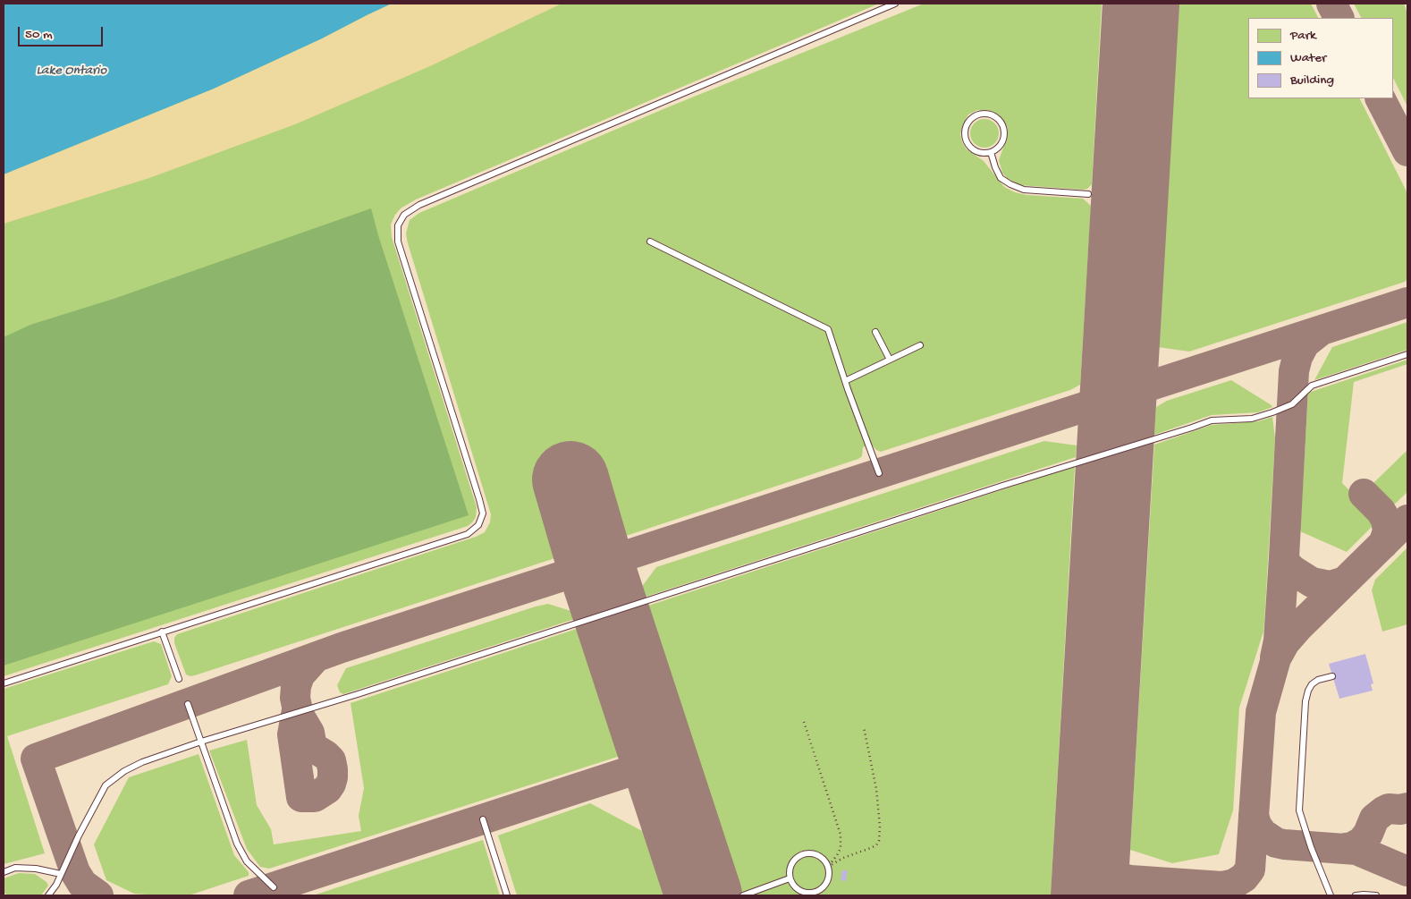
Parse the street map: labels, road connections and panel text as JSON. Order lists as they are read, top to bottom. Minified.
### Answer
{"water":["Lake Ontario"],"legend":["Park","Water","Building"],"scale_bar":"50 m"}
